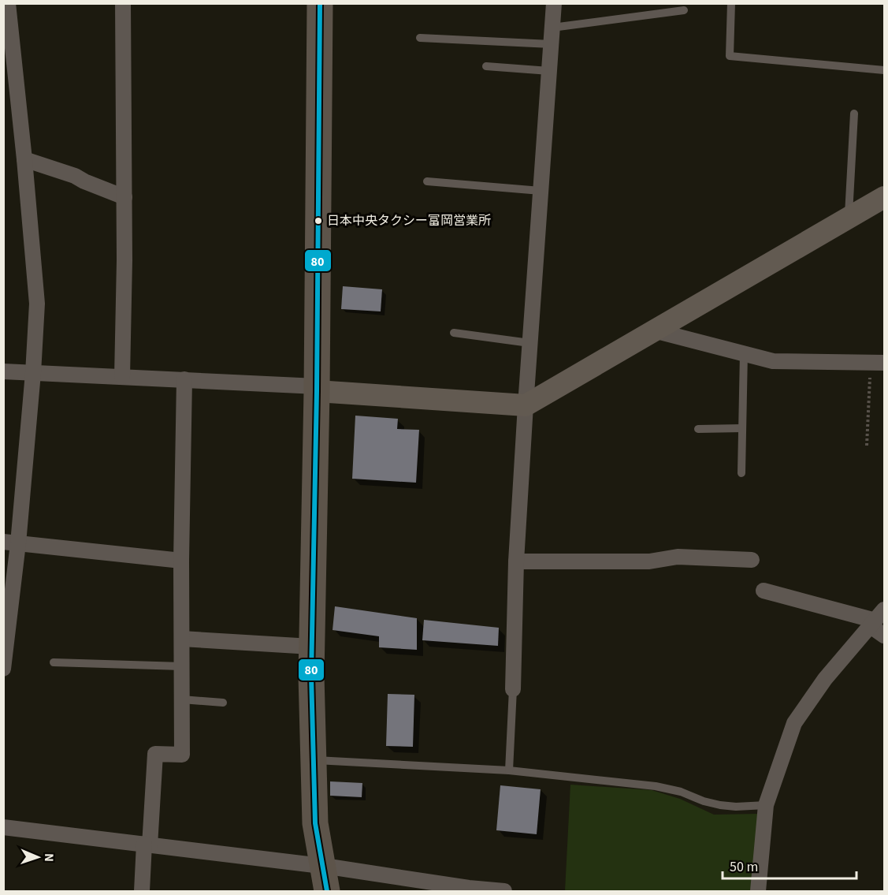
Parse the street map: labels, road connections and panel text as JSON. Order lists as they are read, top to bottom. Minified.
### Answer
{"places":["日本中央タクシー富岡営業所"],"lines":["transit line 80"],"scale_bar":"50 m","north":"right"}
